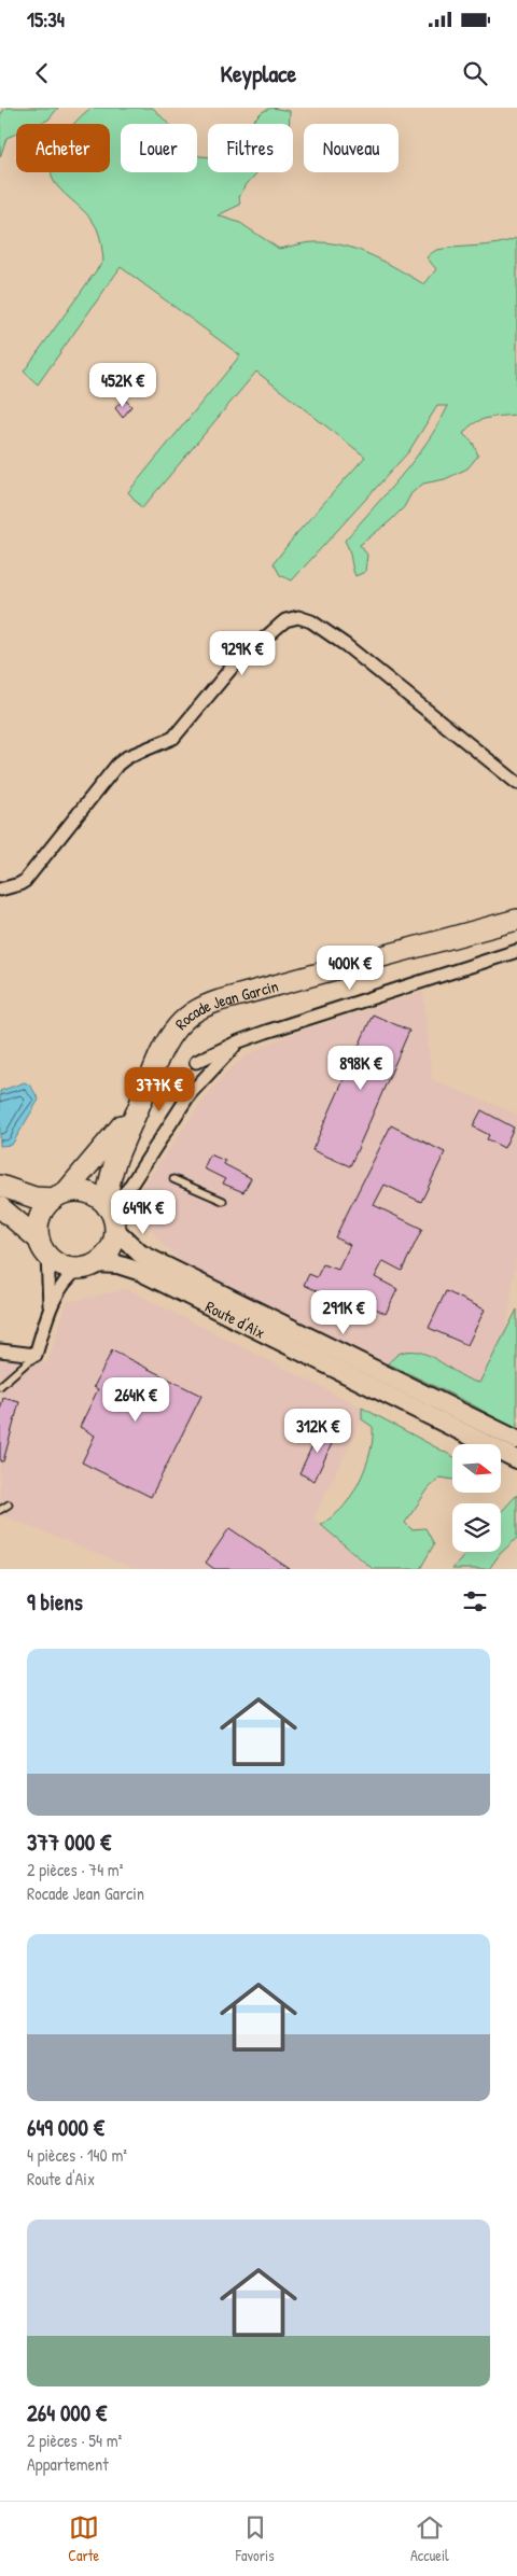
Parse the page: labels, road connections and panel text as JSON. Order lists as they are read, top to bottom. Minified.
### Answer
{"streets":{"main road":["Rocade Jean Garcin","Route d'Aix"]},"crossings":[["Rocade Jean Garcin","Route d'Aix"]],"north":"right","page":{"status":"15:34","header":"Keyplace","chip":["Acheter","Louer","Filtres","Nouveau"],"price":["452K €","929K €","400K €","898K €","377K €","649K €","291K €","264K €","312K €"],"heading":"9 biens","list":[{"name":"377 000 €","note":"2 pièces · 74 m² · Rocade Jean Garcin"},{"name":"649 000 €","note":"4 pièces · 140 m² · Route d'Aix"},{"name":"264 000 €","note":"2 pièces · 54 m² · Appartement"}],"tabs":["Carte","Favoris","Accueil"]}}
